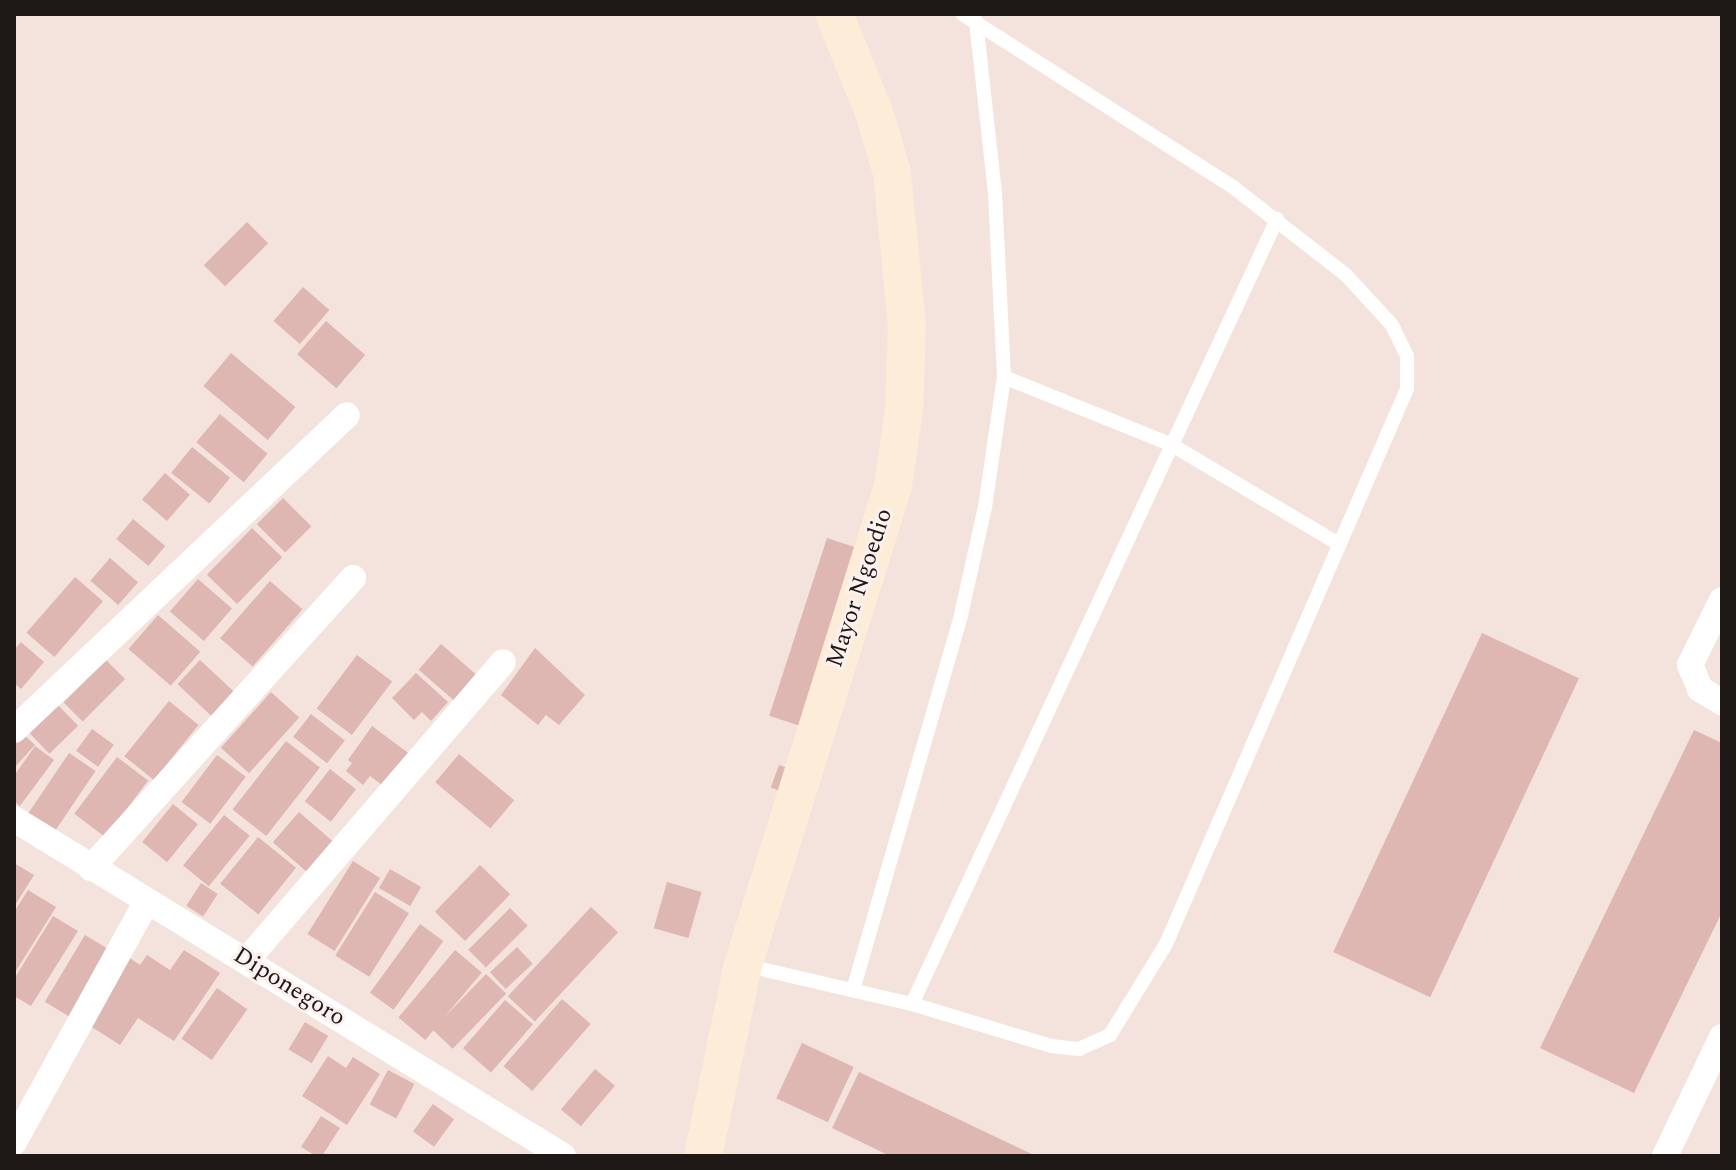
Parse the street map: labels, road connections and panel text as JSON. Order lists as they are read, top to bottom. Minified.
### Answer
{"streets":{"street":["Mayor Ngoedio","Diponegoro"]}}
